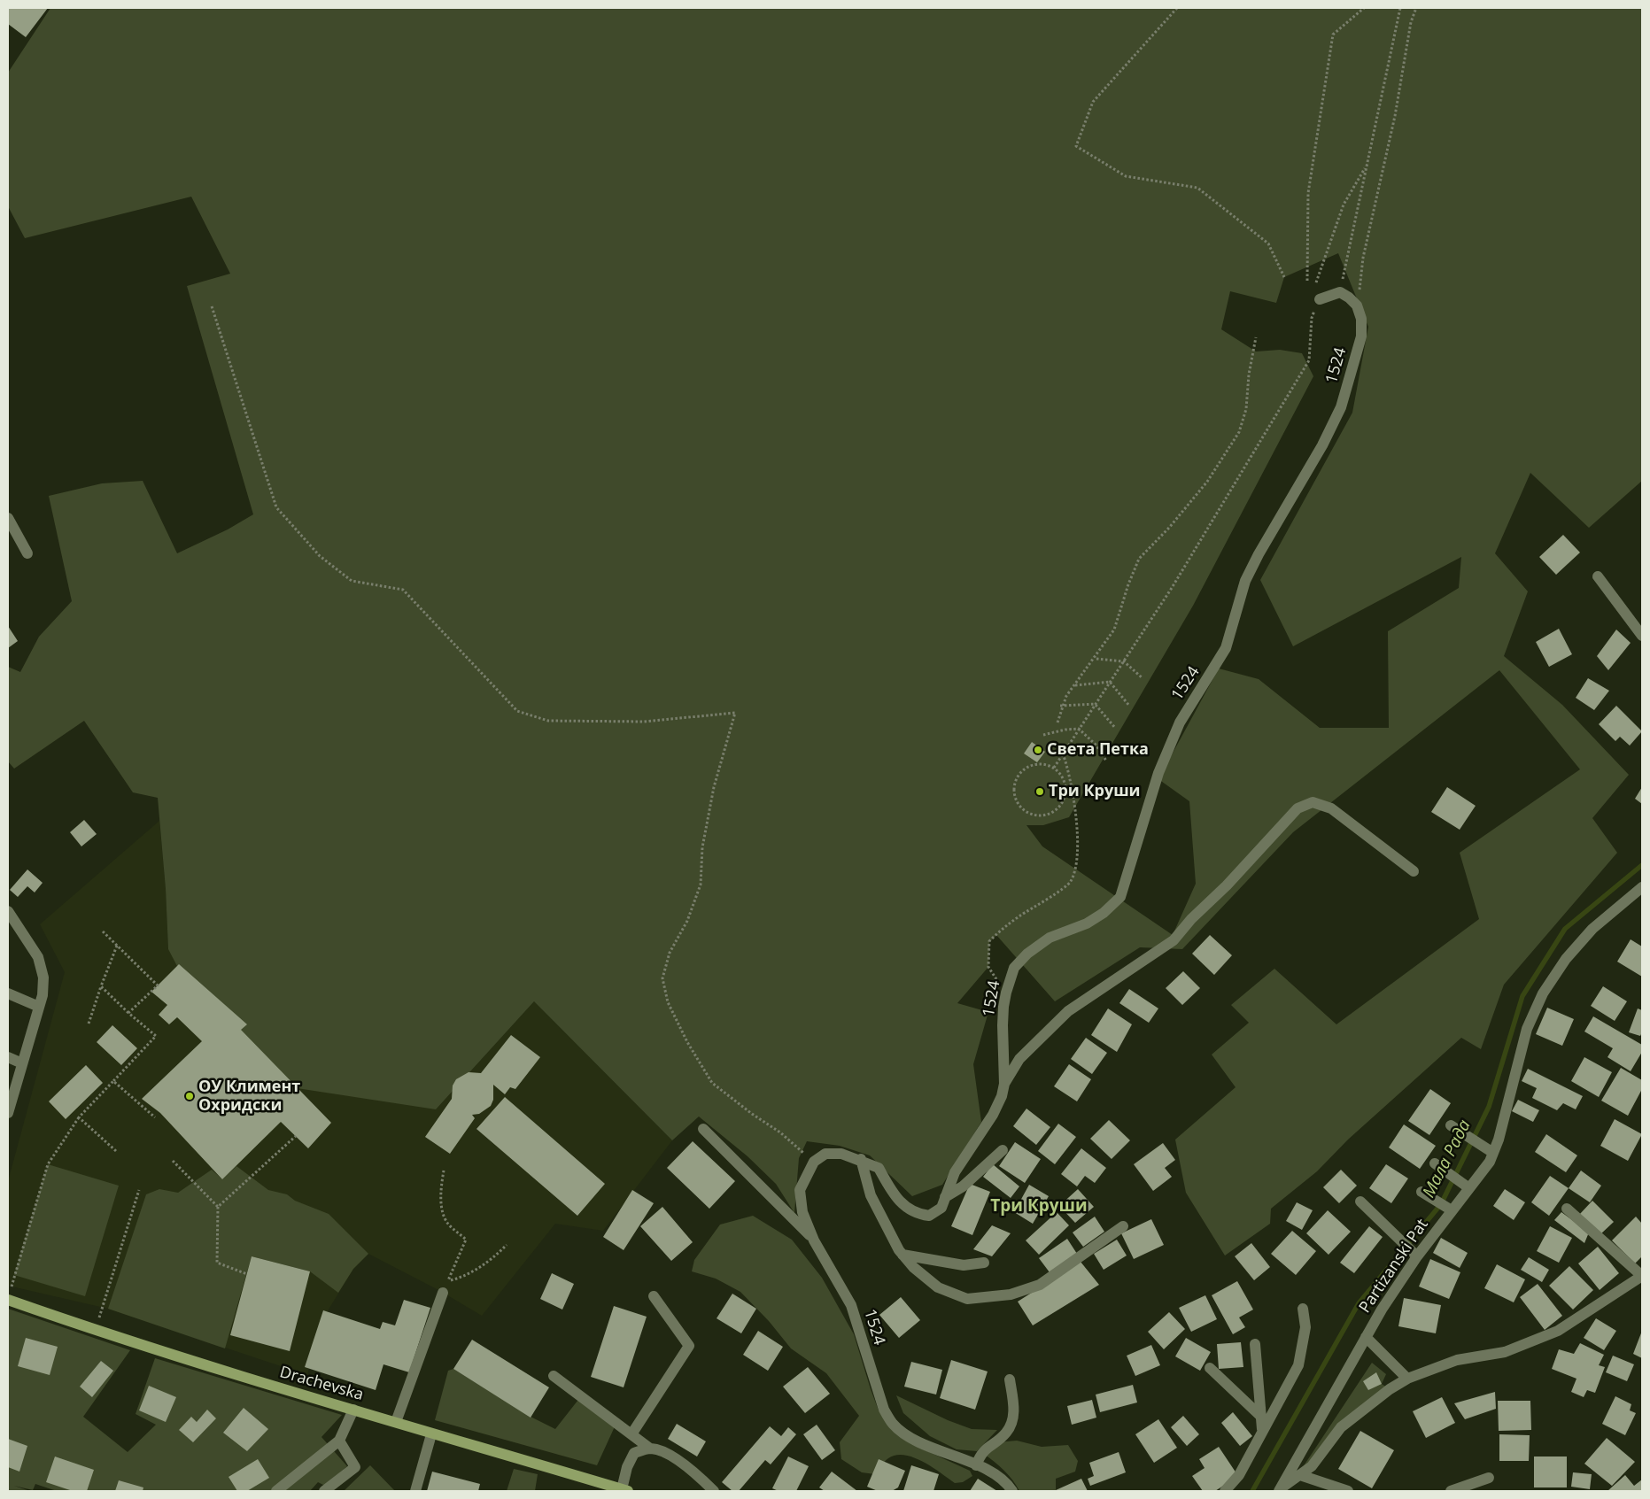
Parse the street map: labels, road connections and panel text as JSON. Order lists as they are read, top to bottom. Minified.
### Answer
{"streets":{"main road":["Drachevska"],"street":["1524","Partizanski Pat"]},"districts":["Три Круши"],"water":["Мала Рада"],"places":["Света Петка","Три Круши","ОУ Климент Охридски"]}
